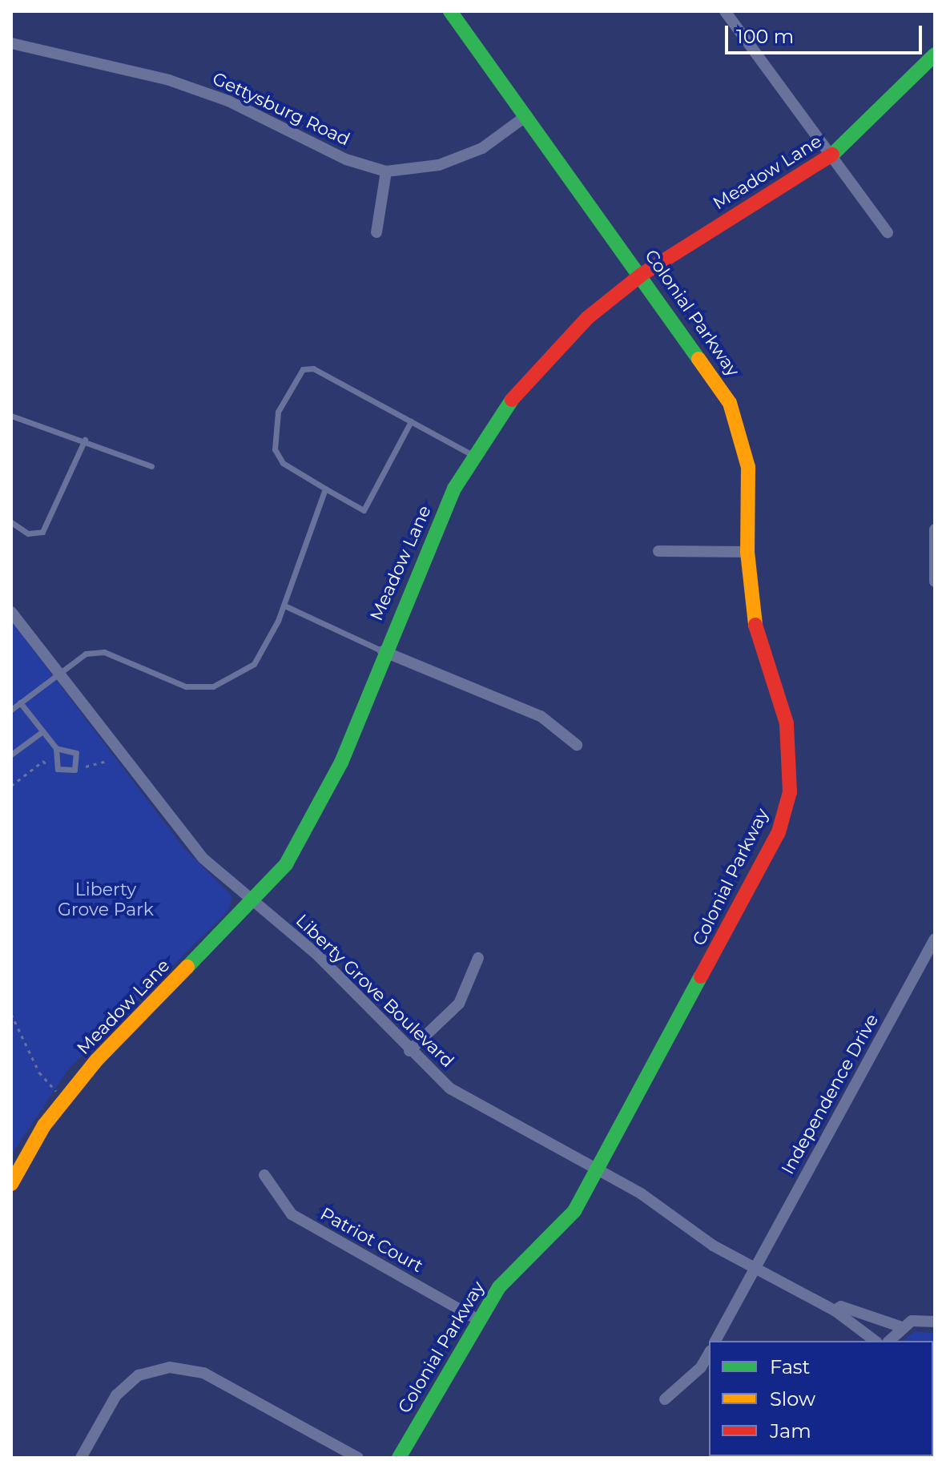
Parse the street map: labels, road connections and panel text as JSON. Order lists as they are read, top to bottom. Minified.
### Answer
{"streets":{"street":["Gettysburg Road","Meadow Lane","Colonial Parkway","Liberty Grove Boulevard","Independence Drive","Patriot Court"]},"crossings":[["Gettysburg Road","Colonial Parkway"],["Meadow Lane","Colonial Parkway"],["Meadow Lane","Liberty Grove Boulevard"],["Colonial Parkway","Liberty Grove Boulevard"],["Colonial Parkway","Patriot Court"],["Liberty Grove Boulevard","Independence Drive"]],"parks":["Liberty Grove Park"],"legend":["Fast","Slow","Jam"],"scale_bar":"100 m"}
